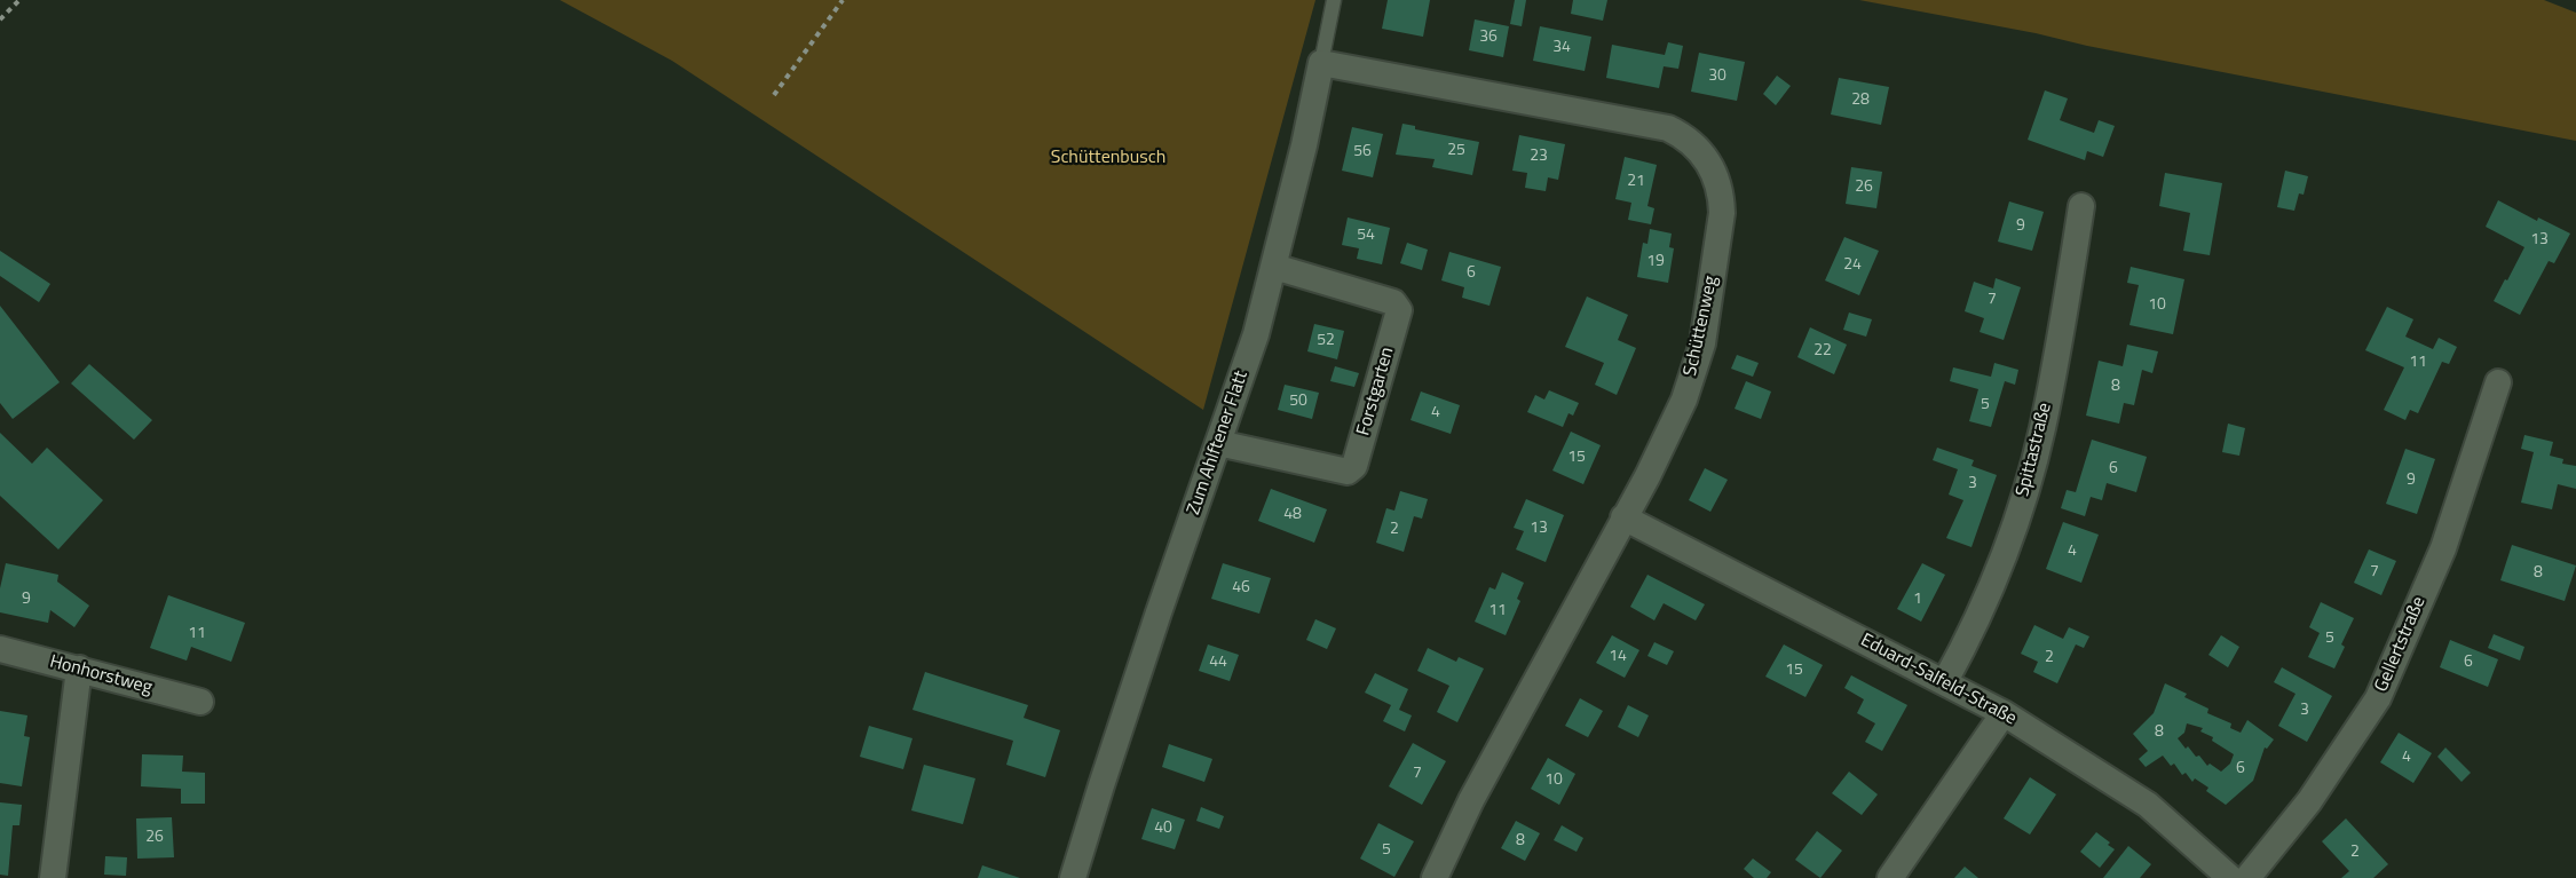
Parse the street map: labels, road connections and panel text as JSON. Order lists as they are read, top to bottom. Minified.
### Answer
{"streets":{"street":["Schüttenweg","Forstgarten","Zum Ahlftener Flatt","Spittastraße","Gellertstraße","Honhorstweg","Eduard-Salfeld-Straße"]},"crossings":[["Schüttenweg","Zum Ahlftener Flatt"],["Schüttenweg","Eduard-Salfeld-Straße"],["Forstgarten","Zum Ahlftener Flatt"],["Spittastraße","Eduard-Salfeld-Straße"]],"parks":["Schüttenbusch"],"house_numbers":["36","34","30","28","25","56","23","21","26","9","54","13","19","24","6","7","10","52","22","11","8","50","5","4","15","6","9","3","48","13","2","4","7","8","46","9","1","11","11","5","14","2","44","6","15","3","8","4","6","7","10","40","26","8","5","2"]}
